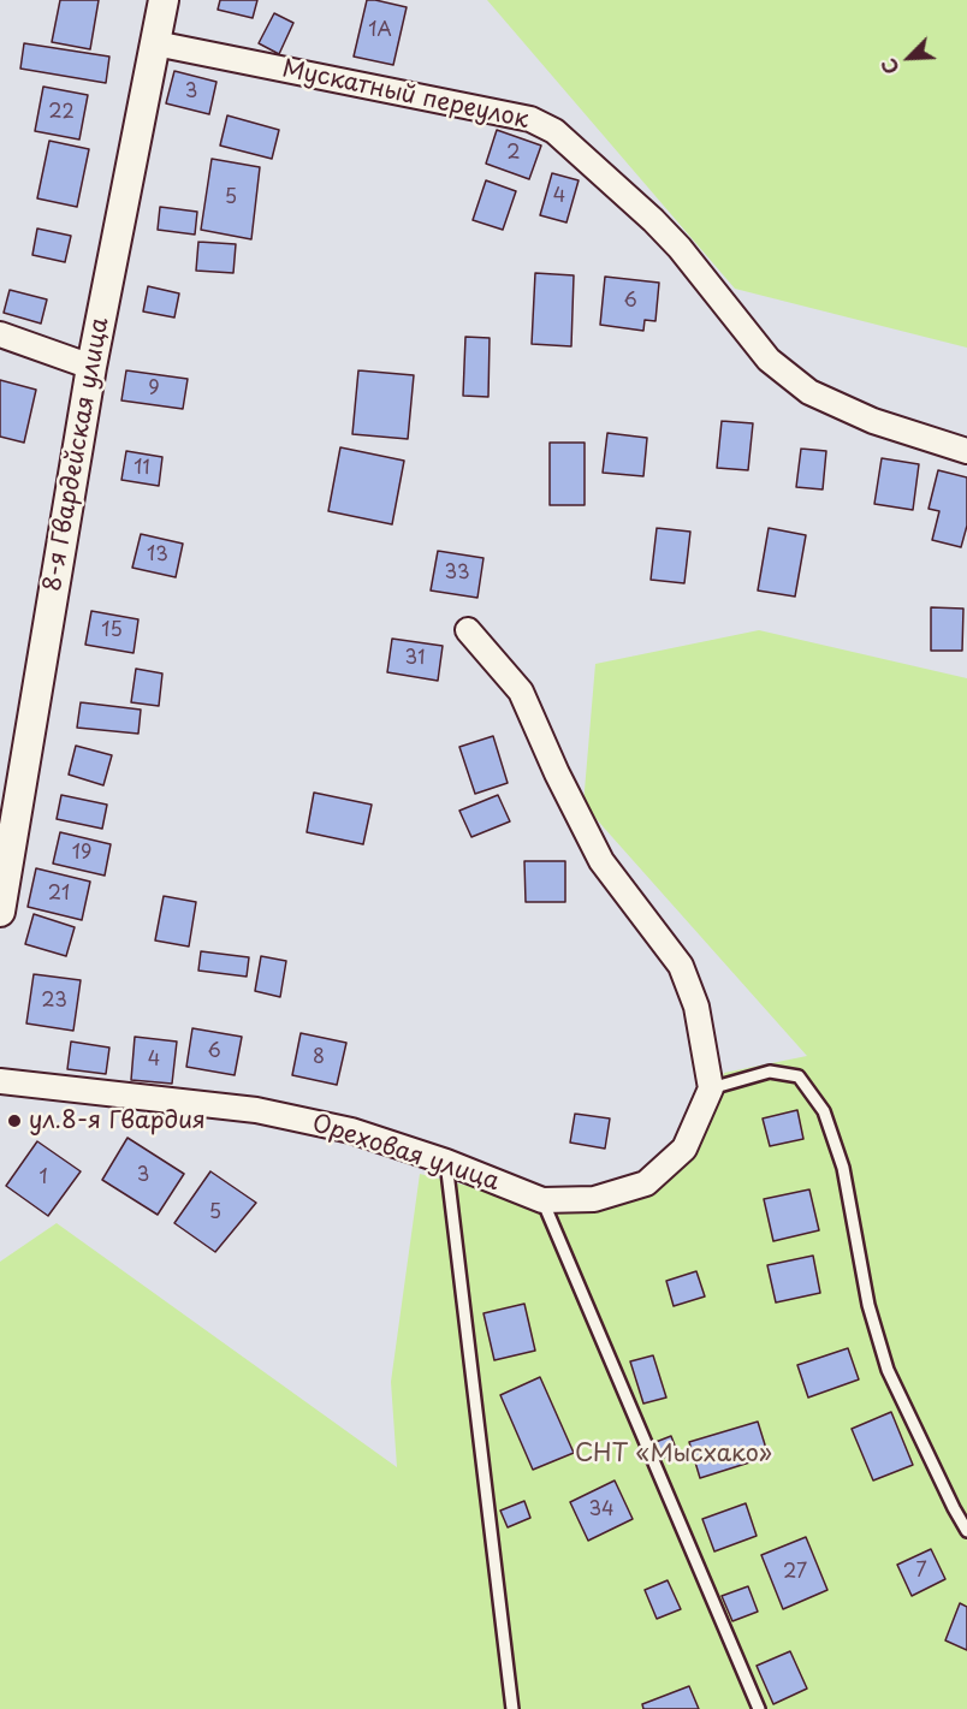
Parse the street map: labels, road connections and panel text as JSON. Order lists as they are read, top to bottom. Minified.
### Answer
{"streets":{"street":["Мускатный переулок","8-я Гвардейская улица","Ореховая улица"]},"crossings":[["Мускатный переулок","8-я Гвардейская улица"]],"parks":["СНТ «Мысхако»"],"places":["ул.8-я Гвардия"],"house_numbers":["1А","3","22","2","4","5","6","9","11","13","33","15","31","19","21","23","6","8","4","3","1","5","34","7","27"],"north":"bottom left"}
